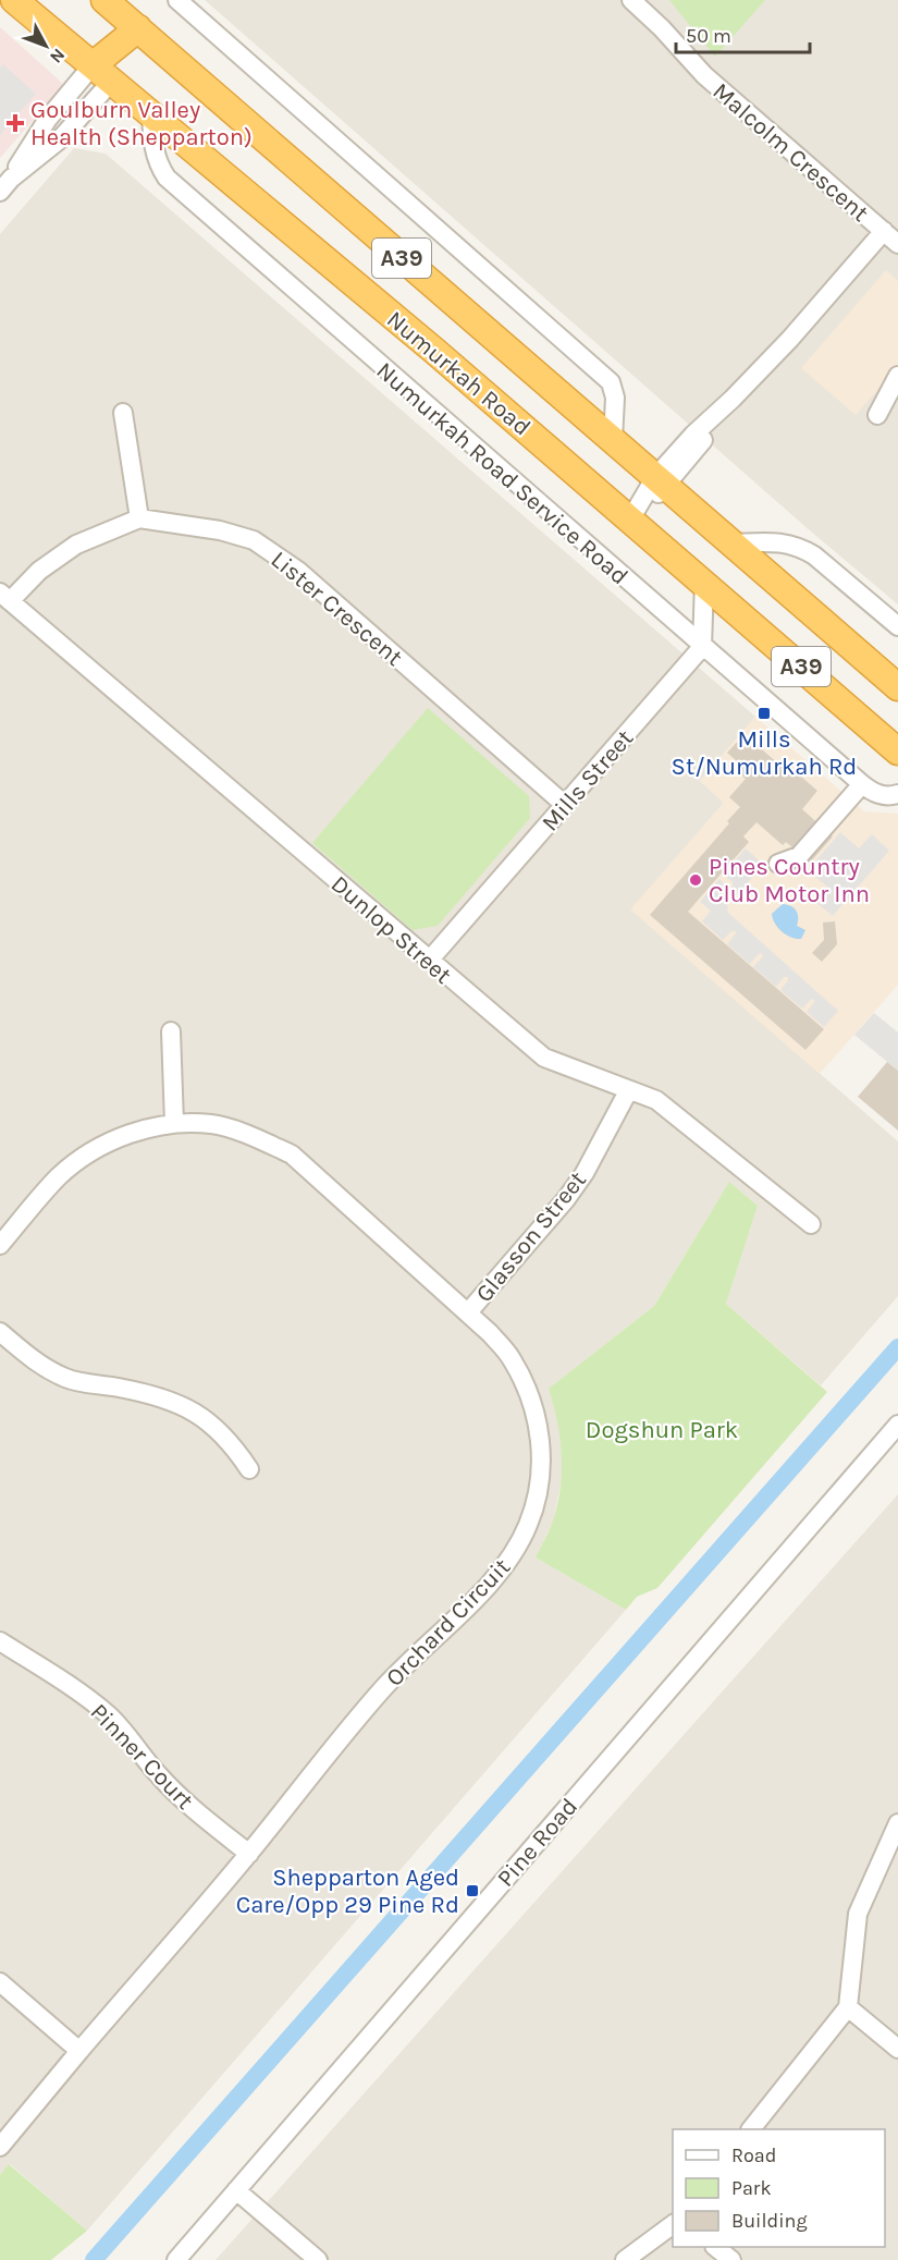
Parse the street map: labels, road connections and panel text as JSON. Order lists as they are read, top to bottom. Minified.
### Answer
{"streets":{"highway":["A39","Numurkah Road"],"street":["Malcolm Crescent","Numurkah Road Service Road","Lister Crescent","Mills Street","Dunlop Street","Glasson Street","Orchard Circuit","Pinner Court","Pine Road"]},"crossings":[["Numurkah Road","Numurkah Road Service Road"],["Numurkah Road Service Road","Mills Street"],["Lister Crescent","Mills Street"],["Mills Street","Dunlop Street"],["Dunlop Street","Glasson Street"],["Glasson Street","Orchard Circuit"],["Orchard Circuit","Pinner Court"]],"parks":["Dogshun Park"],"places":{"health":["Goulburn Valley Health (Shepparton)"],"transit":["Mills St/Numurkah Rd","Shepparton Aged Care/Opp 29 Pine Rd"],"other":["Pines Country Club Motor Inn"]},"legend":["Road","Park","Building"],"scale_bar":"50 m","north":"bottom right"}
